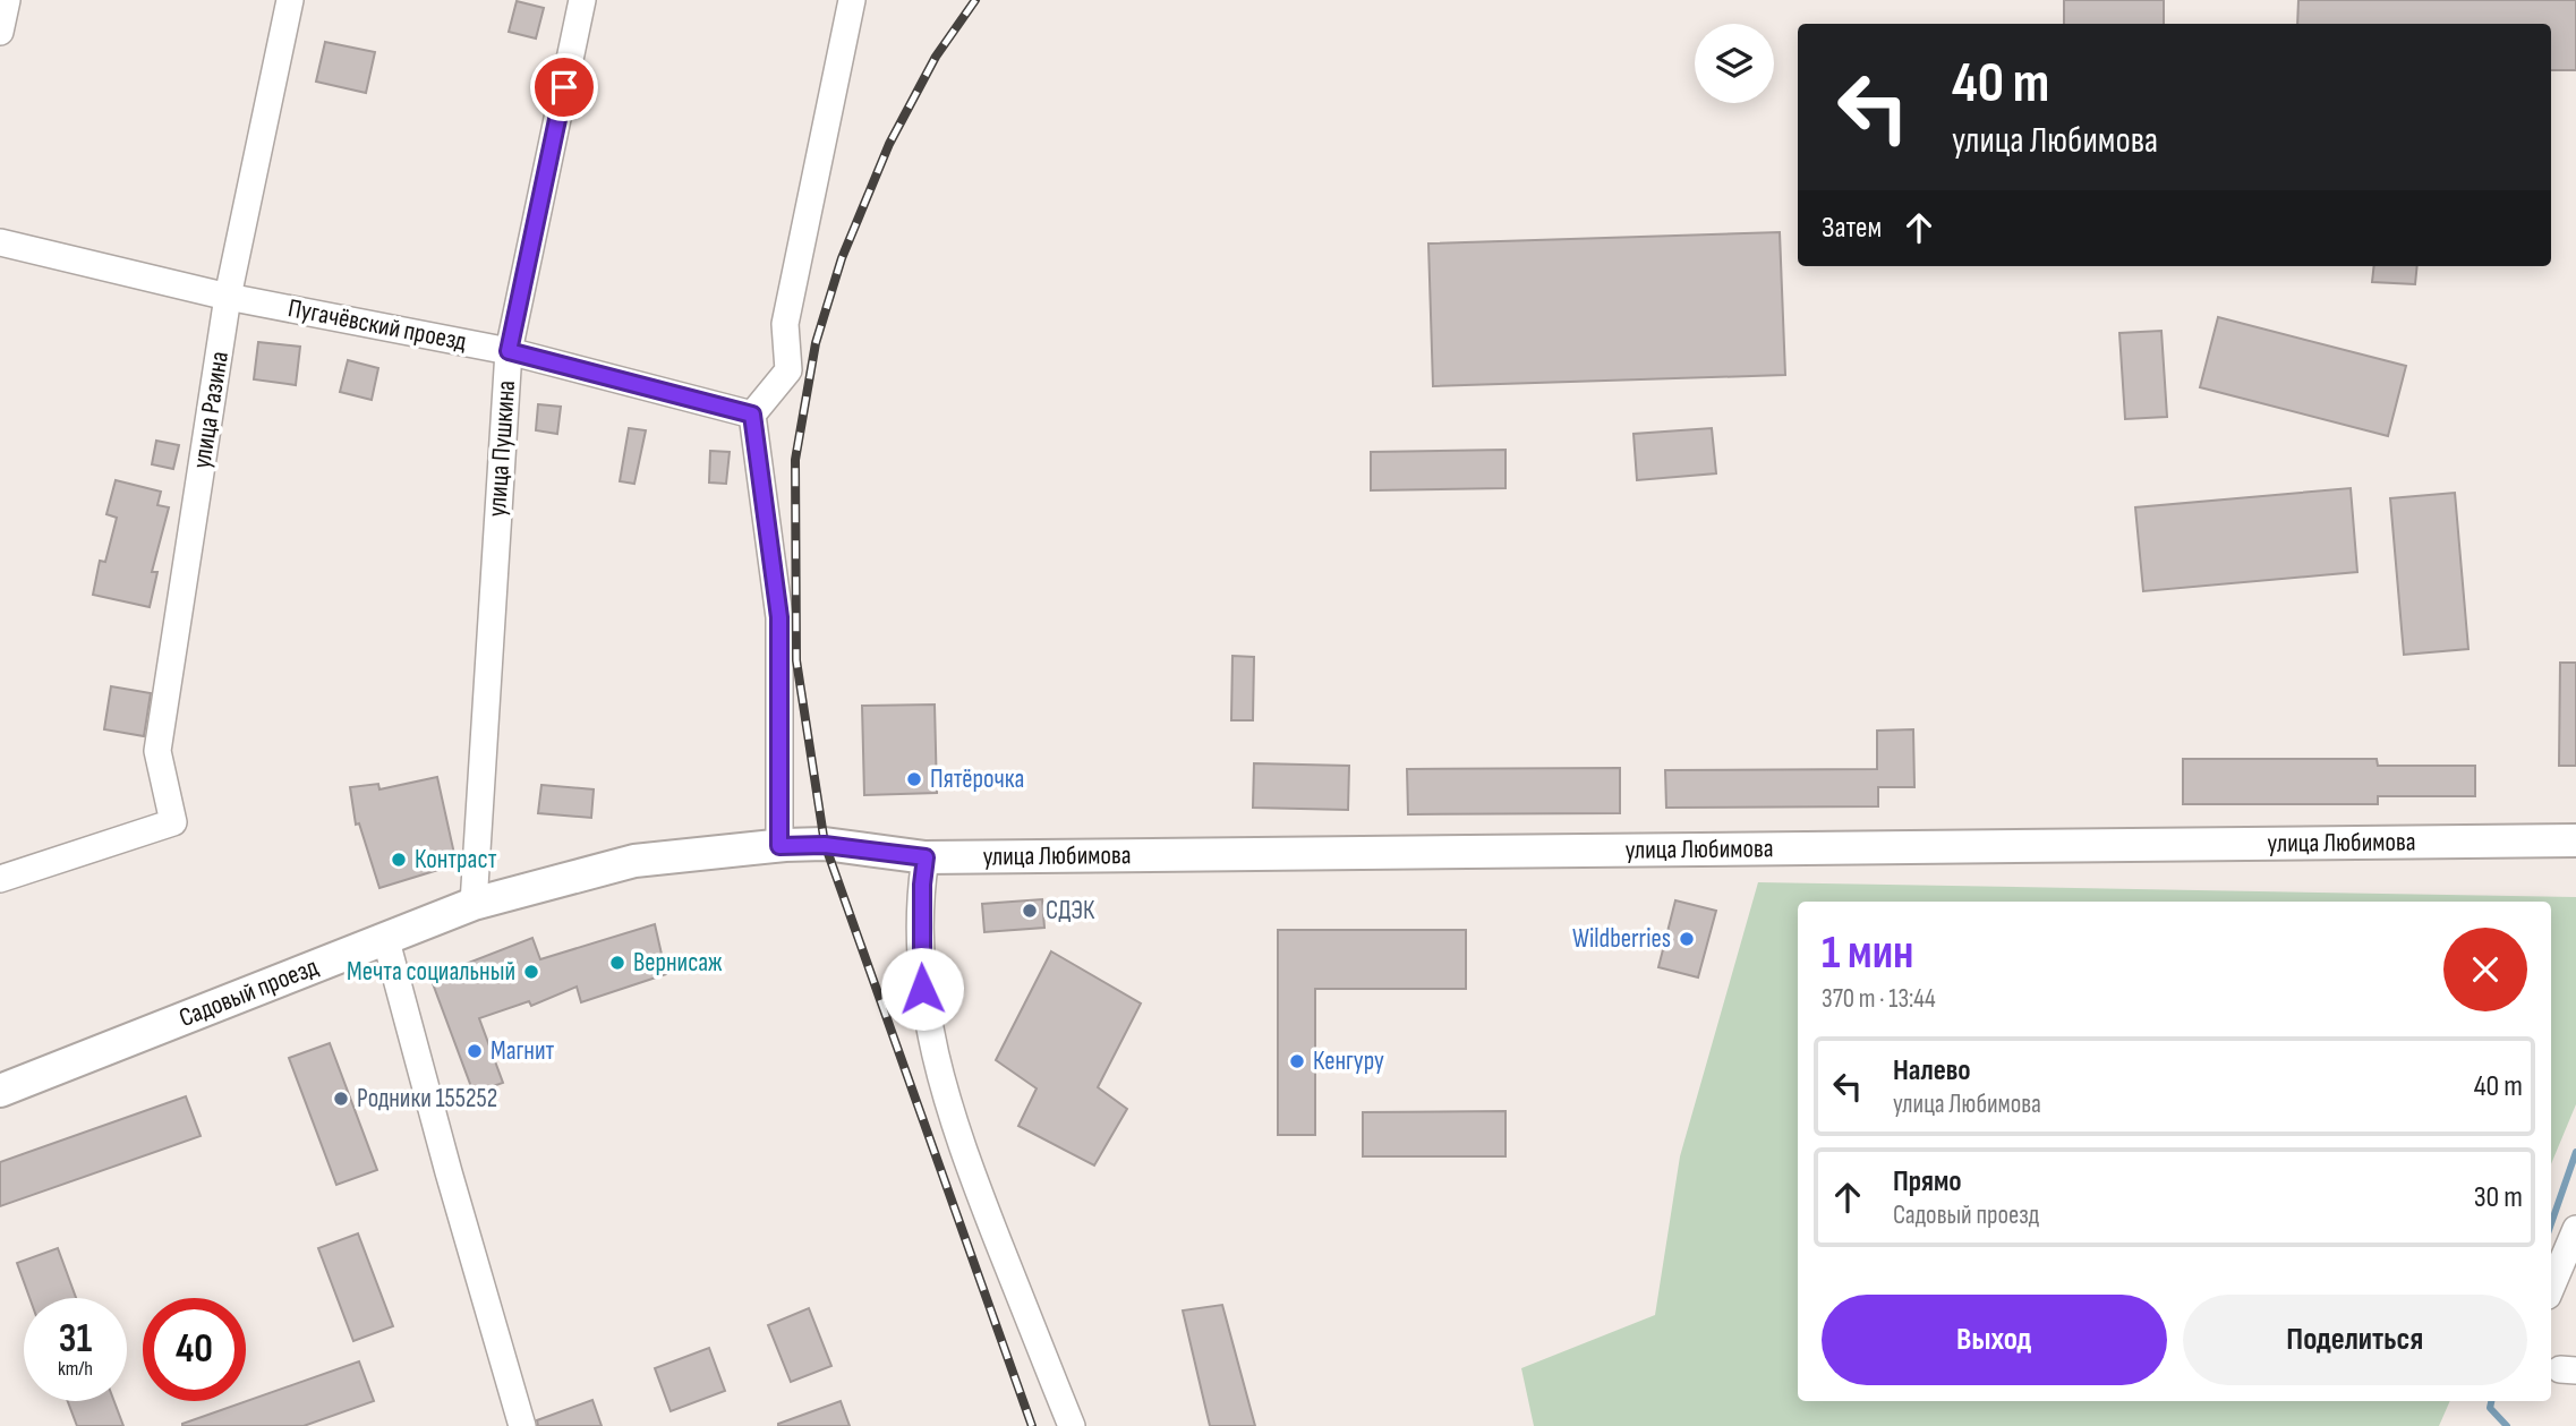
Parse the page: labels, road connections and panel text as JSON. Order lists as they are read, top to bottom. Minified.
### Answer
{"streets":{"main road":["улица Любимова","Садовый проезд"],"street":["Пугачёвский проезд","улица Разина","улица Пушкина"]},"crossings":[["Пугачёвский проезд","улица Разина"],["Пугачёвский проезд","улица Пушкина"],["улица Пушкина","Садовый проезд"],["улица Любимова","Садовый проезд"]],"places":["Пятёрочка","Контраст","СДЭК","Wildberries","Вернисаж","Мечта социальный","Магнит","Кенгуру","Родники 155252"],"page":{"turn":["40 m","улица Любимова"],"then":"Затем","heading":["1 мин","370 m · 13:44"],"list":[{"name":"Налево","note":"улица Любимова","value":"40 m"},{"name":"Прямо","note":"Садовый проезд","value":"30 m"}],"buttons":["Выход","Поделиться"],"speed":"31 km/h","limit":"40"}}
